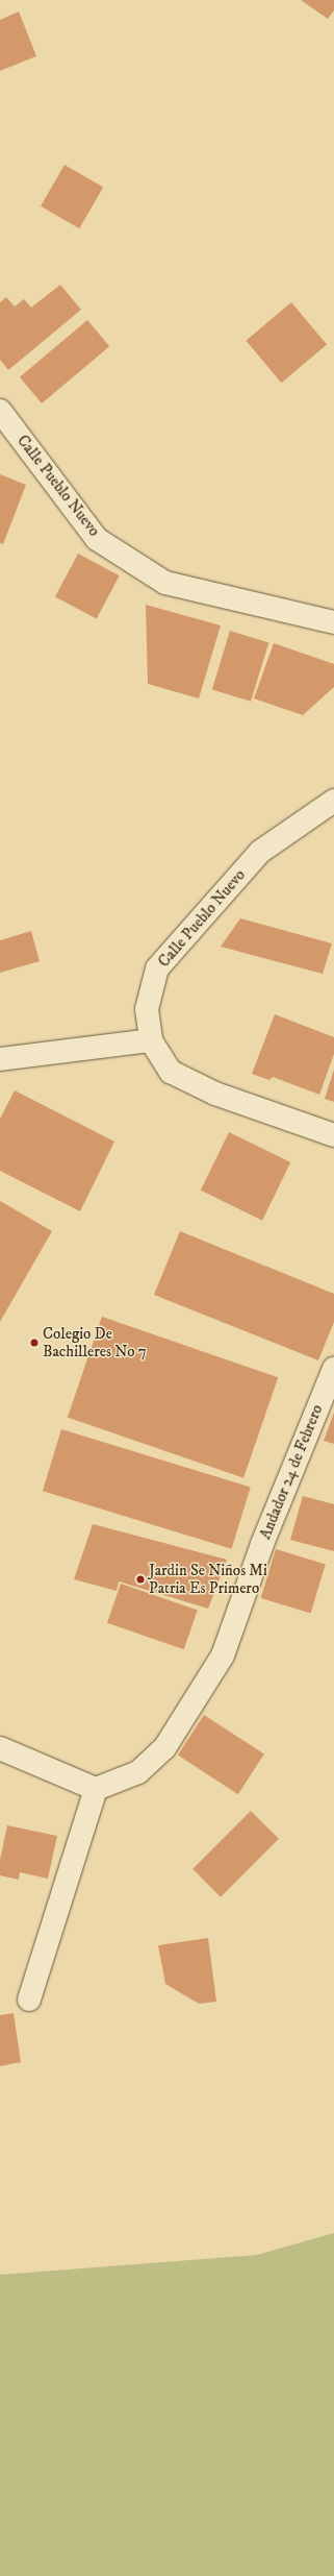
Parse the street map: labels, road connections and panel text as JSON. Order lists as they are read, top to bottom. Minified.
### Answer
{"streets":{"street":["Calle Pueblo Nuevo","Andador 24 de Febrero"]},"places":["Colegio De Bachilleres No 7","Jardin Se Niños Mi Patria Es Primero"]}
